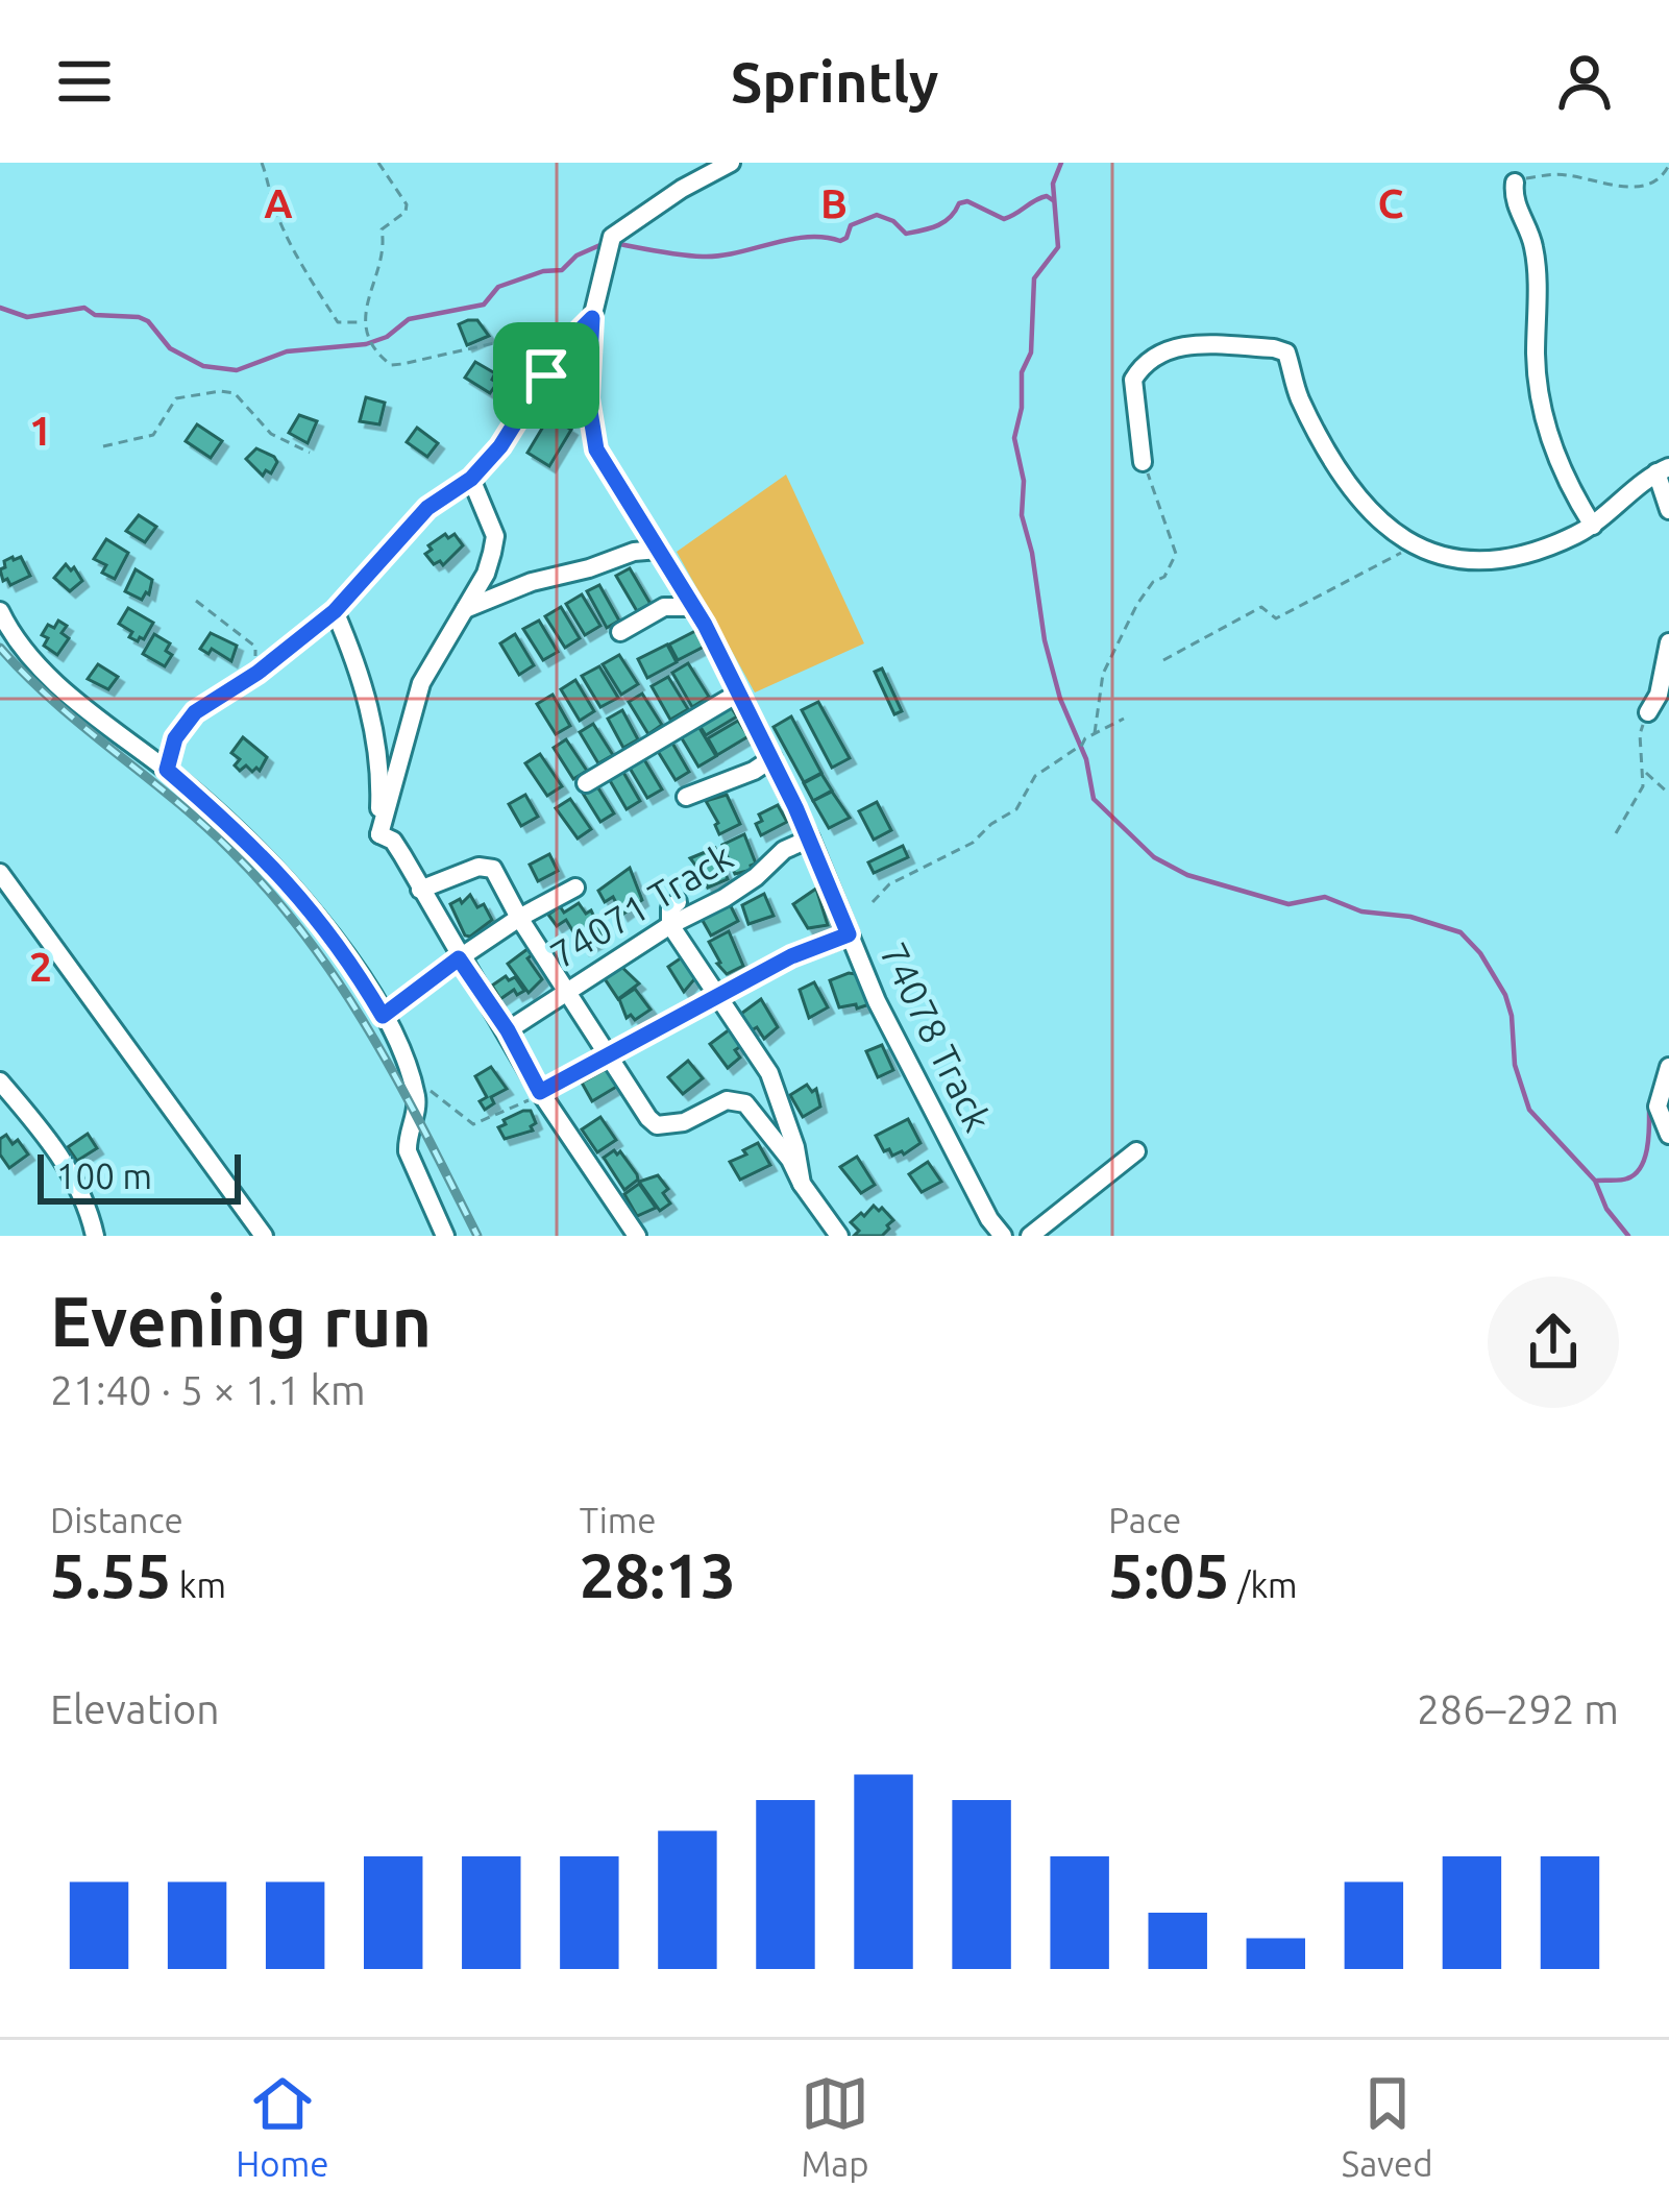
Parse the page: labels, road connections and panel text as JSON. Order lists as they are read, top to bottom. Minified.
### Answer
{"streets":{"street":["74071 Track","74078 Track"]},"crossings":[["74071 Track","74078 Track"]],"scale_bar":"100 m","page":{"header":"Sprintly","scale":"100 m","heading":["Evening run","21:40 · 5 × 1.1 km"],"stats":[["Distance","5.55 km"],["Time","28:13"],["Pace","5:05 /km"]],"chart":["Elevation","286–292 m"],"tabs":["Home","Map","Saved"]},"grid":{"columns":["A","B","C"],"rows":["1","2"]}}
